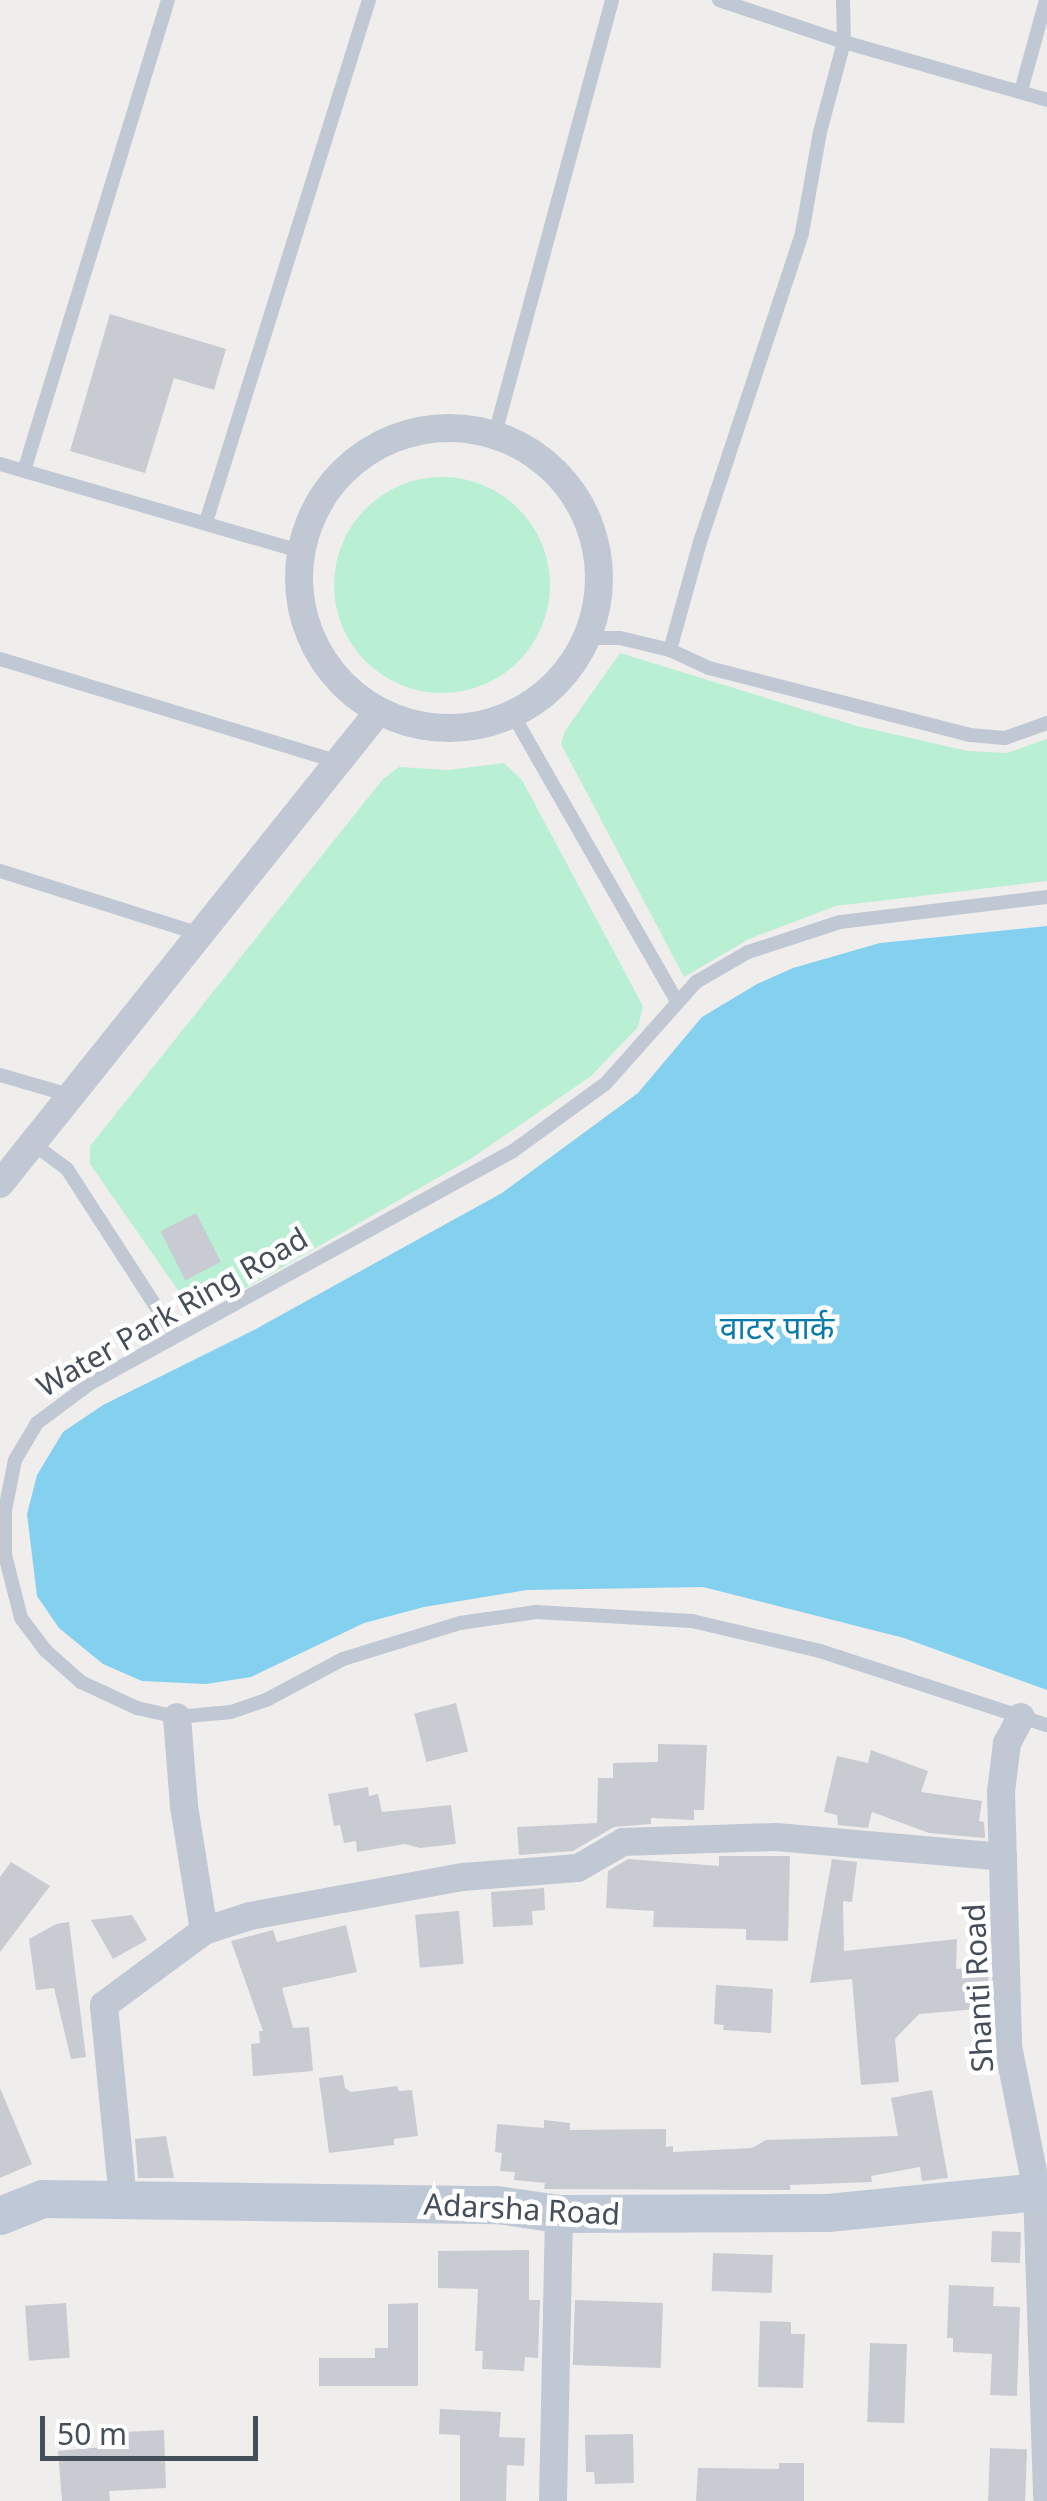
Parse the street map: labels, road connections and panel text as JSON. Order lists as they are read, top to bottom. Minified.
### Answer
{"streets":{"main road":["Adarsha Road"],"street":["Shanti Road"],"lane":["Water Park Ring Road"]},"crossings":[["Water Park Ring Road","Shanti Road"],["Shanti Road","Adarsha Road"]],"water":["वाटर पार्क"],"scale_bar":"50 m"}
